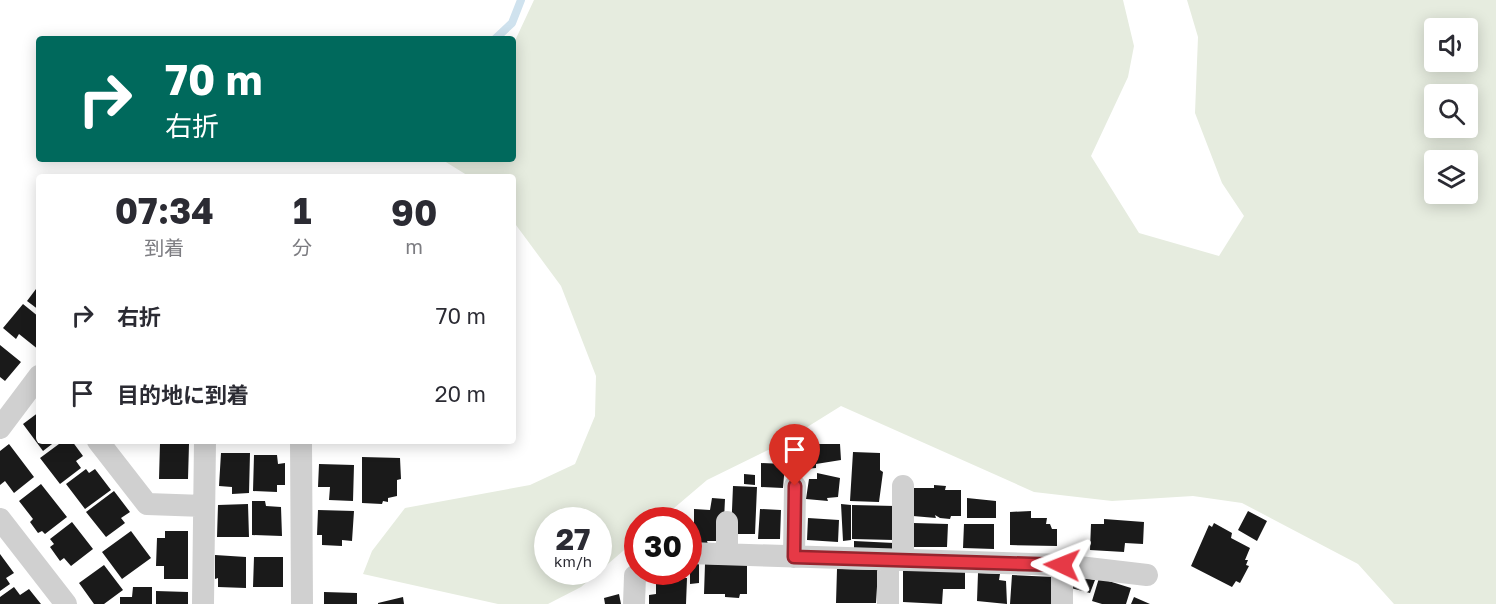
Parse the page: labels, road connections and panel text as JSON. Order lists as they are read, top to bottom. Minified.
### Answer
{"page":{"turn":["70 m","右折"],"eta":["07:34","到着","1","分","90","m"],"list":[{"name":"右折","value":"70 m"},{"name":"目的地に到着","value":"20 m"}],"speed":"27 km/h","limit":"30"}}
